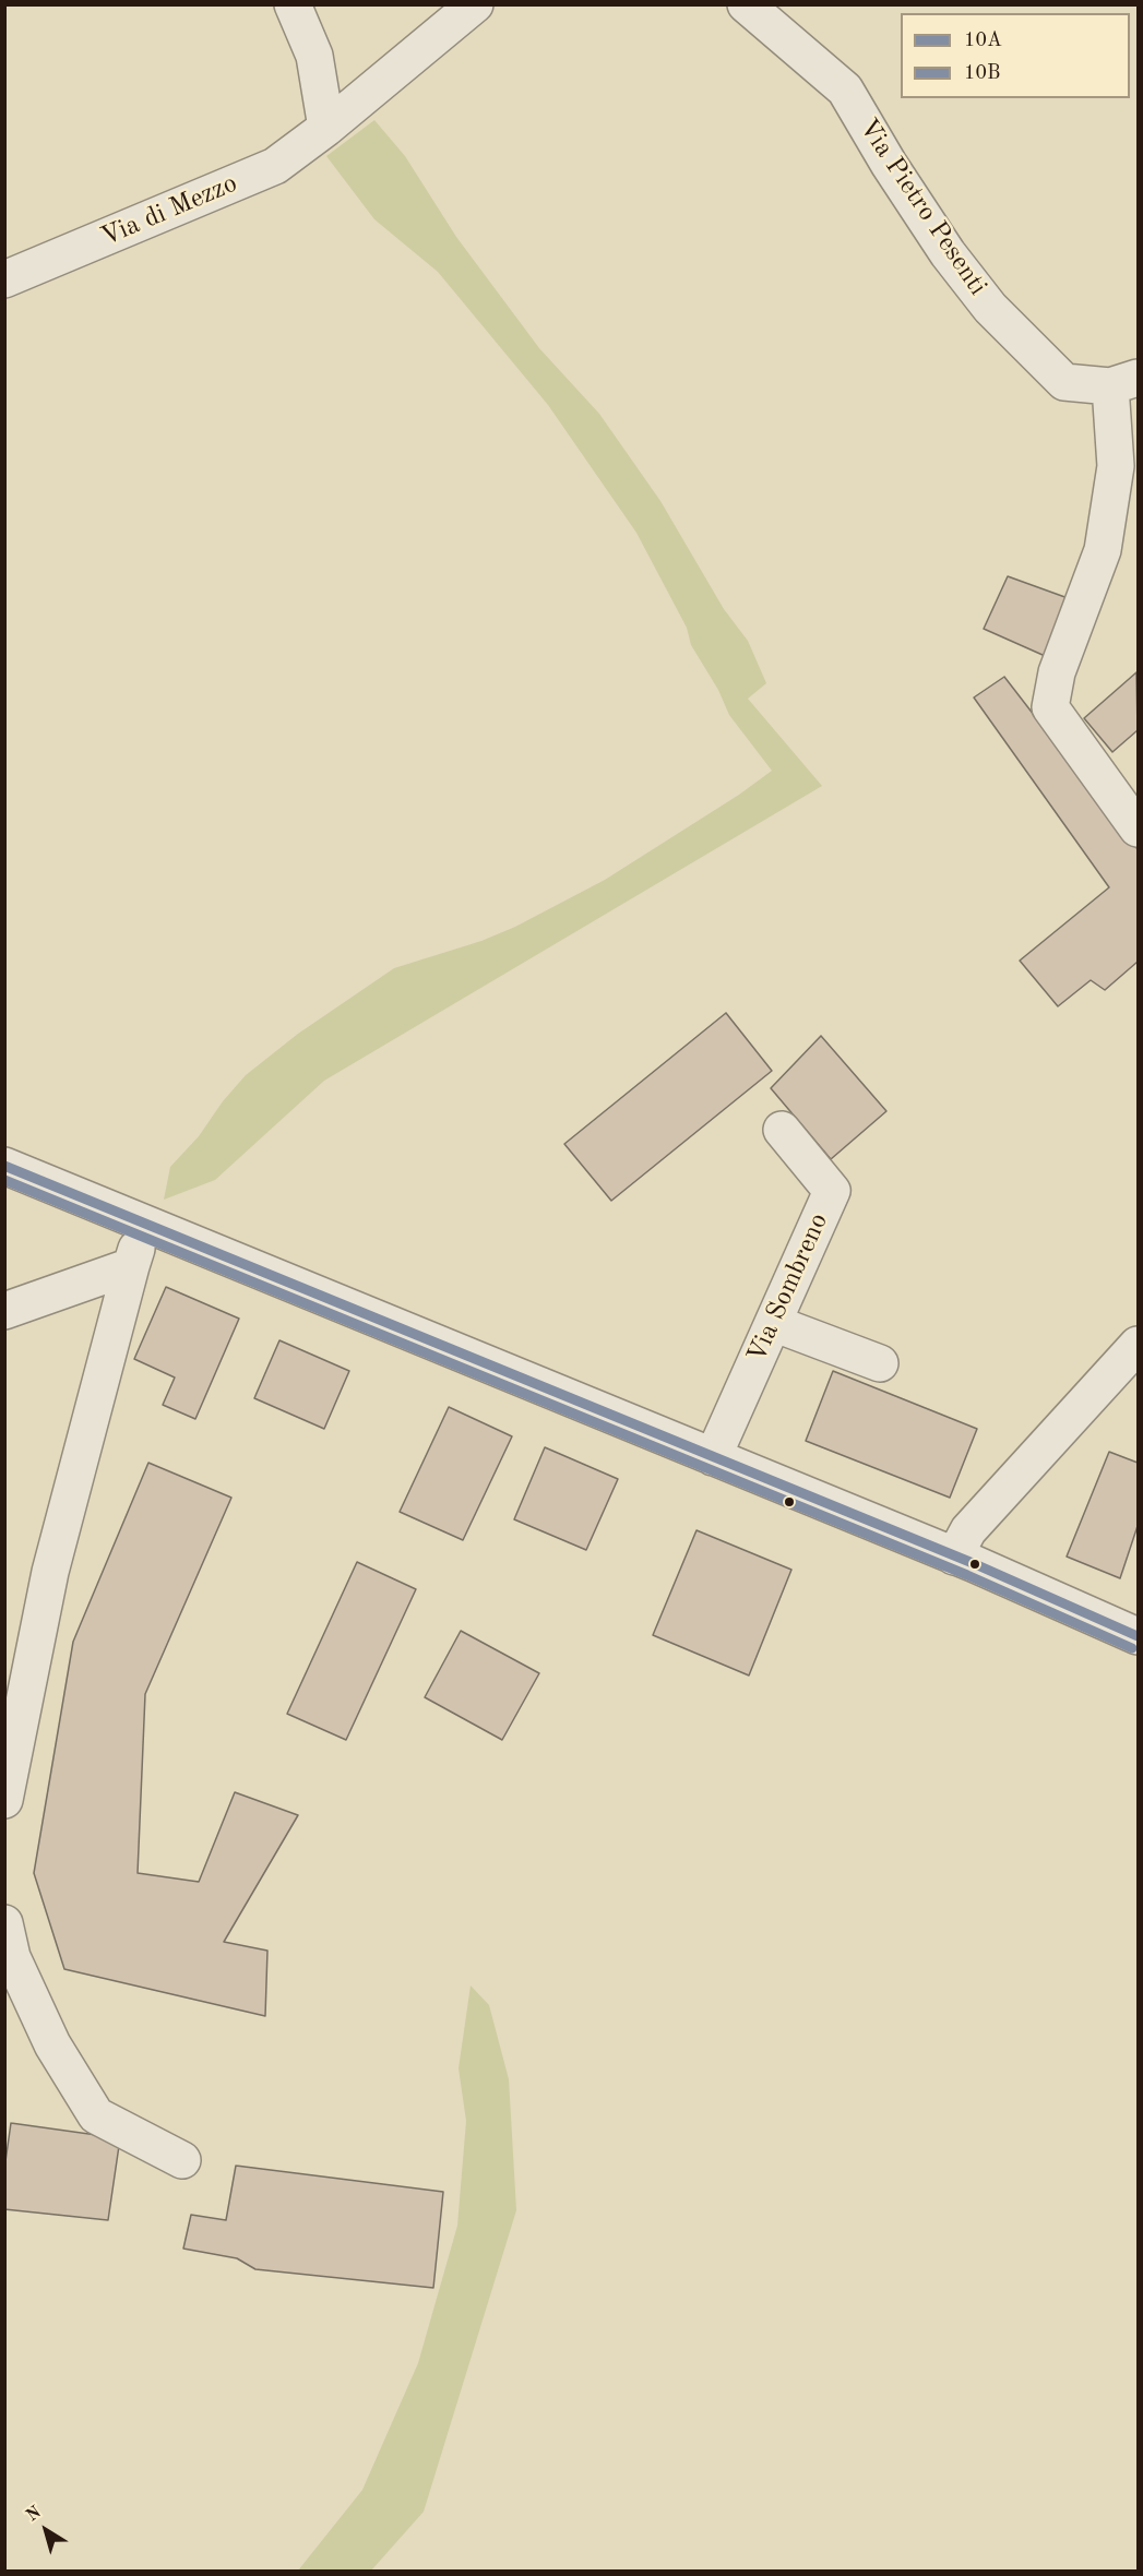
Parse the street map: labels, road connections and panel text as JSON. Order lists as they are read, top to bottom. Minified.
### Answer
{"streets":{"street":["Via Pietro Pesenti","Via di Mezzo","Via Sombreno"]},"lines":["transit line 10A","transit line 10B"],"legend":["10A","10B"],"north":"top left"}
